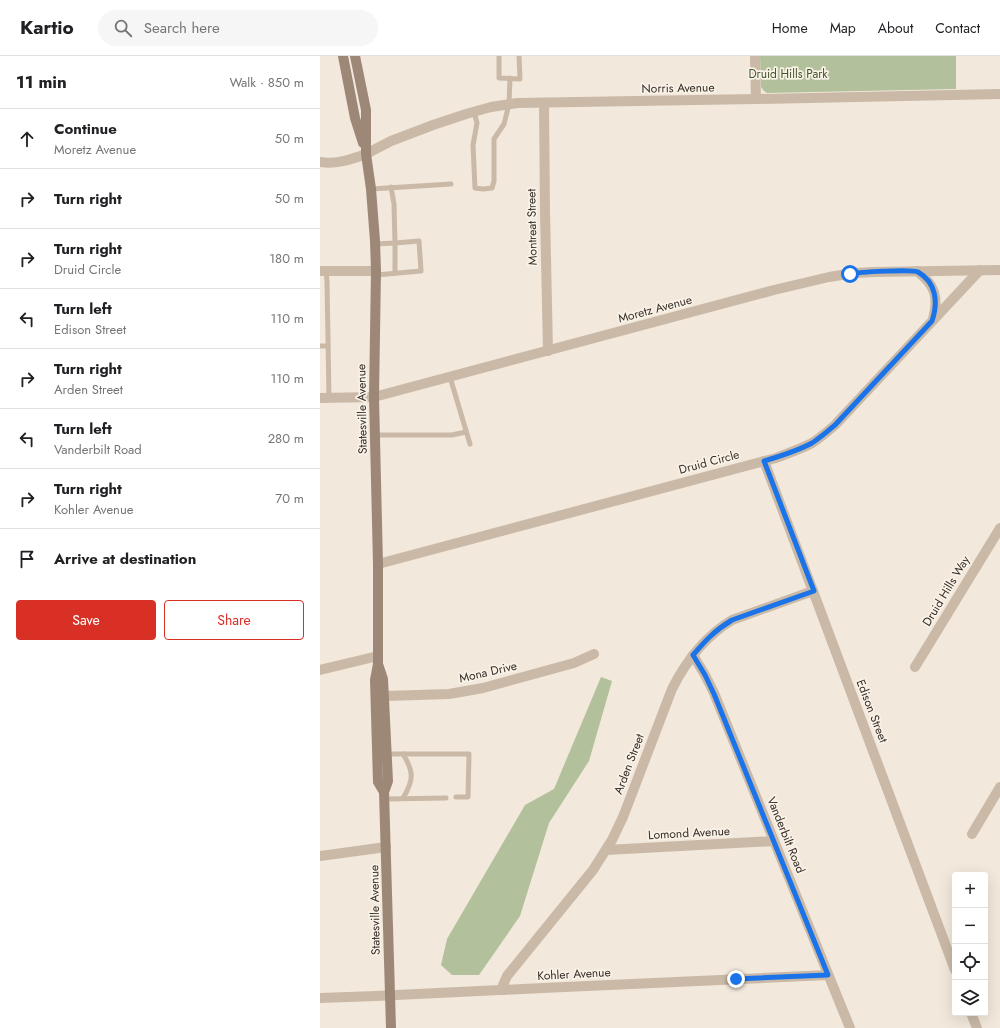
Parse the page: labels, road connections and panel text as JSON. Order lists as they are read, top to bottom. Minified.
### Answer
{"streets":{"main road":["Statesville Avenue"],"street":["Norris Avenue","Montreat Street","Moretz Avenue","Druid Circle","Druid Hills Way","Mona Drive","Edison Street","Arden Street","Lomond Avenue","Vanderbilt Road","Kohler Avenue"]},"crossings":[["Norris Avenue","Montreat Street"],["Norris Avenue","Statesville Avenue"],["Montreat Street","Moretz Avenue"],["Moretz Avenue","Statesville Avenue"],["Moretz Avenue","Druid Circle"],["Statesville Avenue","Druid Circle"],["Statesville Avenue","Mona Drive"],["Statesville Avenue","Kohler Avenue"],["Druid Circle","Edison Street"],["Edison Street","Arden Street"],["Arden Street","Lomond Avenue"],["Arden Street","Vanderbilt Road"],["Arden Street","Kohler Avenue"],["Lomond Avenue","Vanderbilt Road"],["Vanderbilt Road","Kohler Avenue"]],"parks":["Druid Hills Park"],"page":{"header":"Kartio","search":"Search here","nav":["Home","Map","About","Contact"],"heading":["11 min","Walk · 850 m"],"list":[["Continue","Moretz Avenue","50 m"],["Turn right","50 m"],["Turn right","Druid Circle","180 m"],["Turn left","Edison Street","110 m"],["Turn right","Arden Street","110 m"],["Turn left","Vanderbilt Road","280 m"],["Turn right","Kohler Avenue","70 m"],"Arrive at destination"],"buttons":["Save","Share"],"map_buttons":["+","−"]}}
